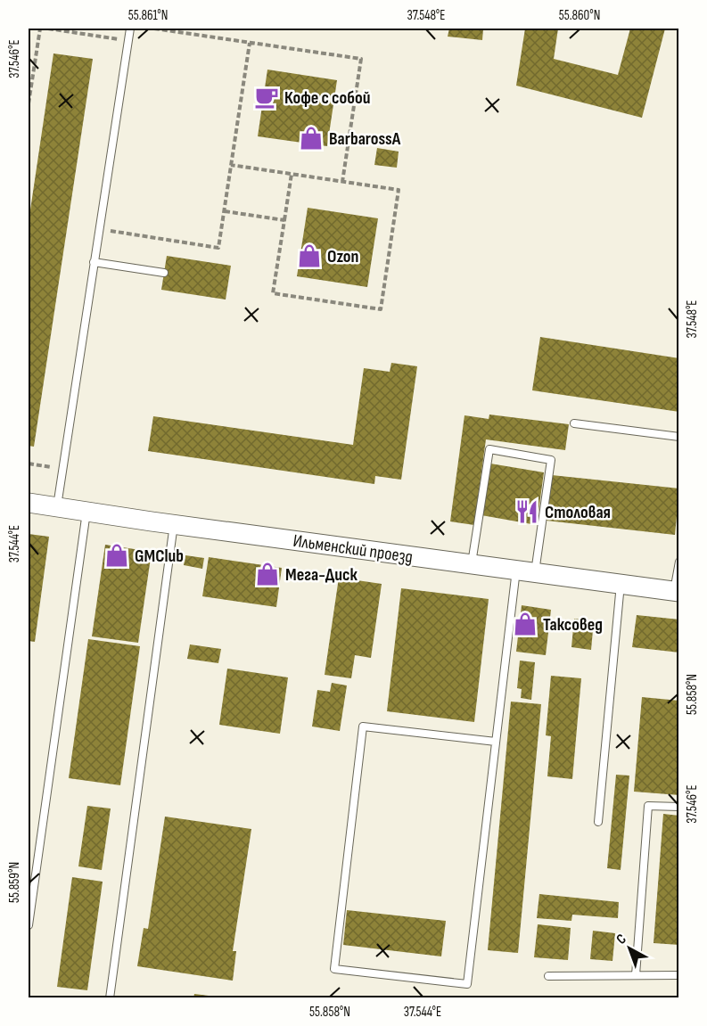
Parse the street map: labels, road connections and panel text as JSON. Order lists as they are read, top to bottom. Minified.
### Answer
{"streets":{"street":["Ильменский проезд"]},"places":{"cafe":["Кофе с собой"],"shop":["BarbarossA","Ozon","GMClub","Мега-Диск","Таксовед"],"restaurant":["Столовая"]},"north":"top left","coordinates":["55.861°N","37.548°E","55.860°N","37.546°E","37.544°E","55.858°N","55.859°N"]}
